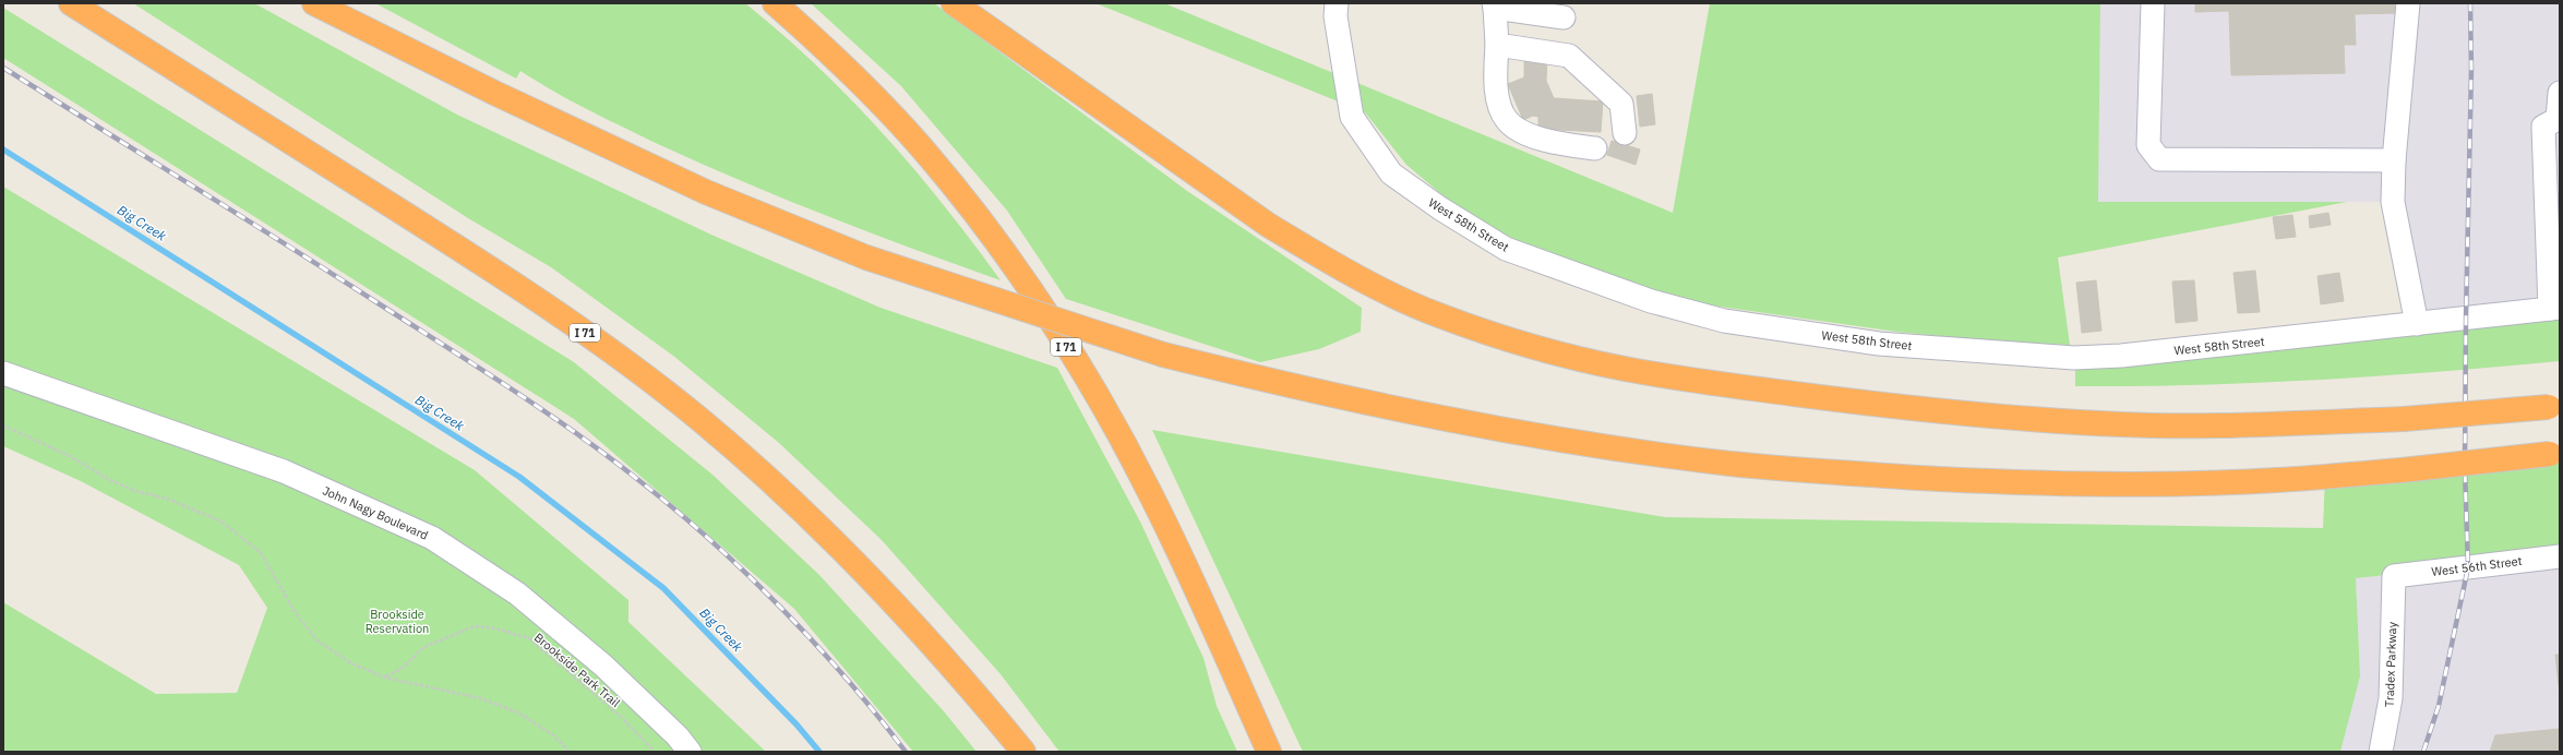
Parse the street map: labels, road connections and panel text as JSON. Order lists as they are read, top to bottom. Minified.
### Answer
{"streets":{"highway":["I 71"],"street":["West 58th Street","John Nagy Boulevard","West 56th Street","Tradex Parkway"],"path":["Brookside Park Trail"]},"crossings":[["West 56th Street","Tradex Parkway"]],"water":["Big Creek"],"parks":["Brookside Reservation"]}
